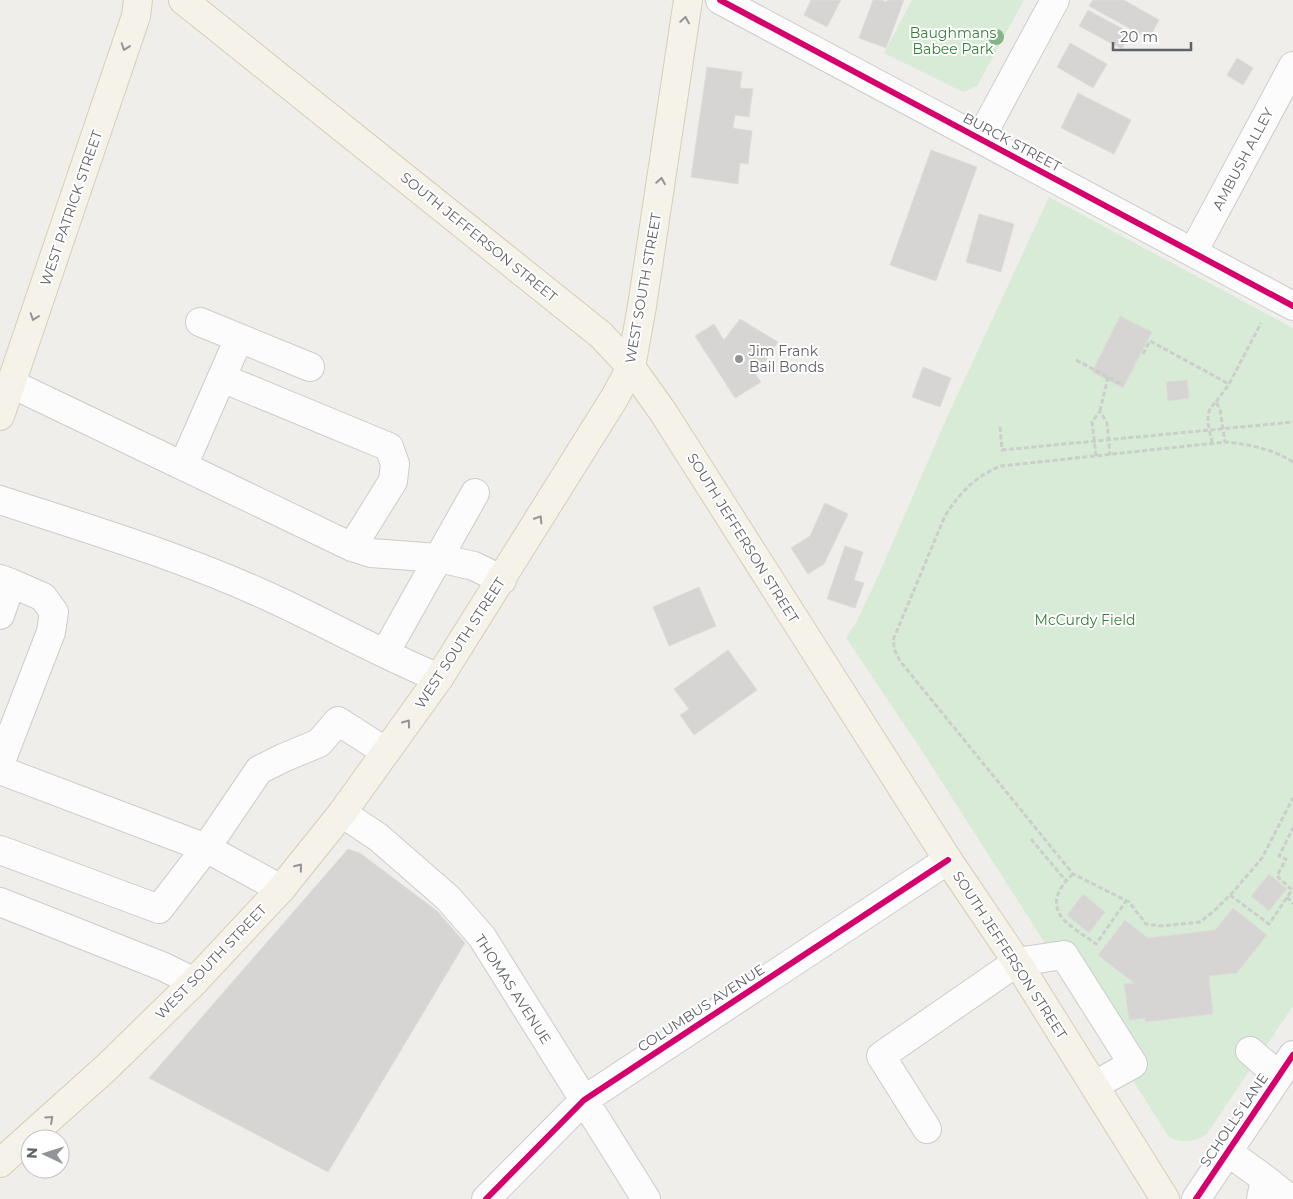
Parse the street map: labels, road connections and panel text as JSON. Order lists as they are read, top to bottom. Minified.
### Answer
{"streets":{"main road":["WEST PATRICK STREET","SOUTH JEFFERSON STREET","WEST SOUTH STREET"],"street":["BURCK STREET","AMBUSH ALLEY","THOMAS AVENUE","COLUMBUS AVENUE","SCHOLLS LANE"]},"crossings":[["BURCK STREET","AMBUSH ALLEY"],["SOUTH JEFFERSON STREET","WEST SOUTH STREET"],["SOUTH JEFFERSON STREET","COLUMBUS AVENUE"],["WEST SOUTH STREET","THOMAS AVENUE"],["THOMAS AVENUE","COLUMBUS AVENUE"]],"one_way":["WEST PATRICK STREET","WEST SOUTH STREET"],"parks":["Baughmans Babee Park","McCurdy Field"],"places":["Jim Frank Bail Bonds"],"scale_bar":"20 m","north":"left"}
